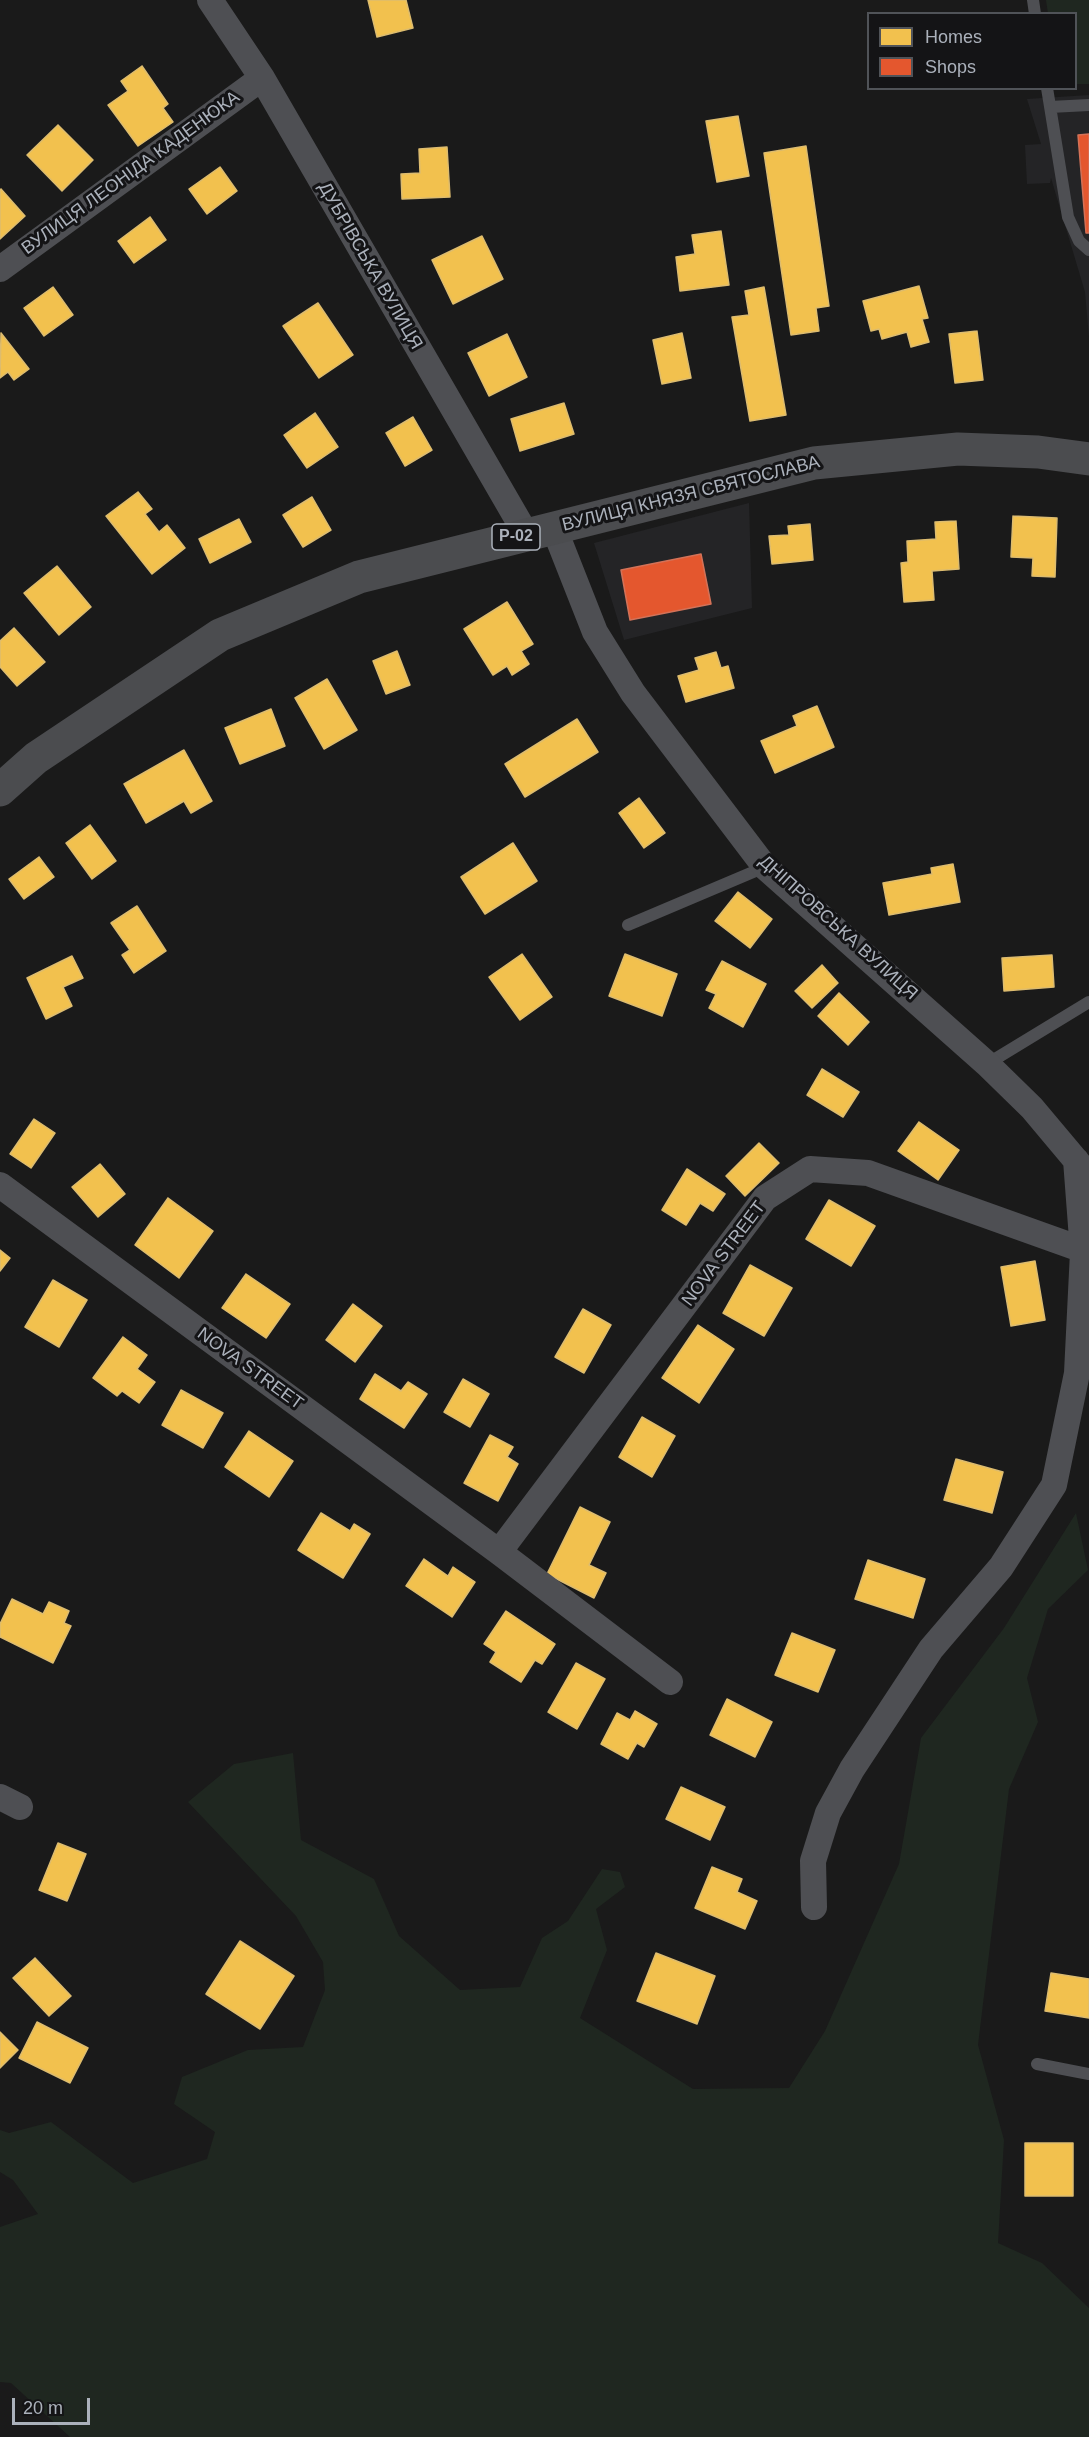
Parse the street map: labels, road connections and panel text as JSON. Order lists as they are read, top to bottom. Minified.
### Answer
{"streets":{"main road":["ВУЛИЦЯ КНЯЗЯ СВЯТОСЛАВА","Р-02"],"street":["ВУЛИЦЯ ЛЕОНІДА КАДЕНЮКА","ДУБРІВСЬКА ВУЛИЦЯ","ДНІПРОВСЬКА ВУЛИЦЯ","NOVA STREET"]},"crossings":[["ВУЛИЦЯ ЛЕОНІДА КАДЕНЮКА","ДУБРІВСЬКА ВУЛИЦЯ"],["ДУБРІВСЬКА ВУЛИЦЯ","ВУЛИЦЯ КНЯЗЯ СВЯТОСЛАВА"],["ДУБРІВСЬКА ВУЛИЦЯ","ДНІПРОВСЬКА ВУЛИЦЯ"],["ВУЛИЦЯ КНЯЗЯ СВЯТОСЛАВА","ДНІПРОВСЬКА ВУЛИЦЯ"]],"legend":["Homes","Shops"],"scale_bar":"20 m"}
